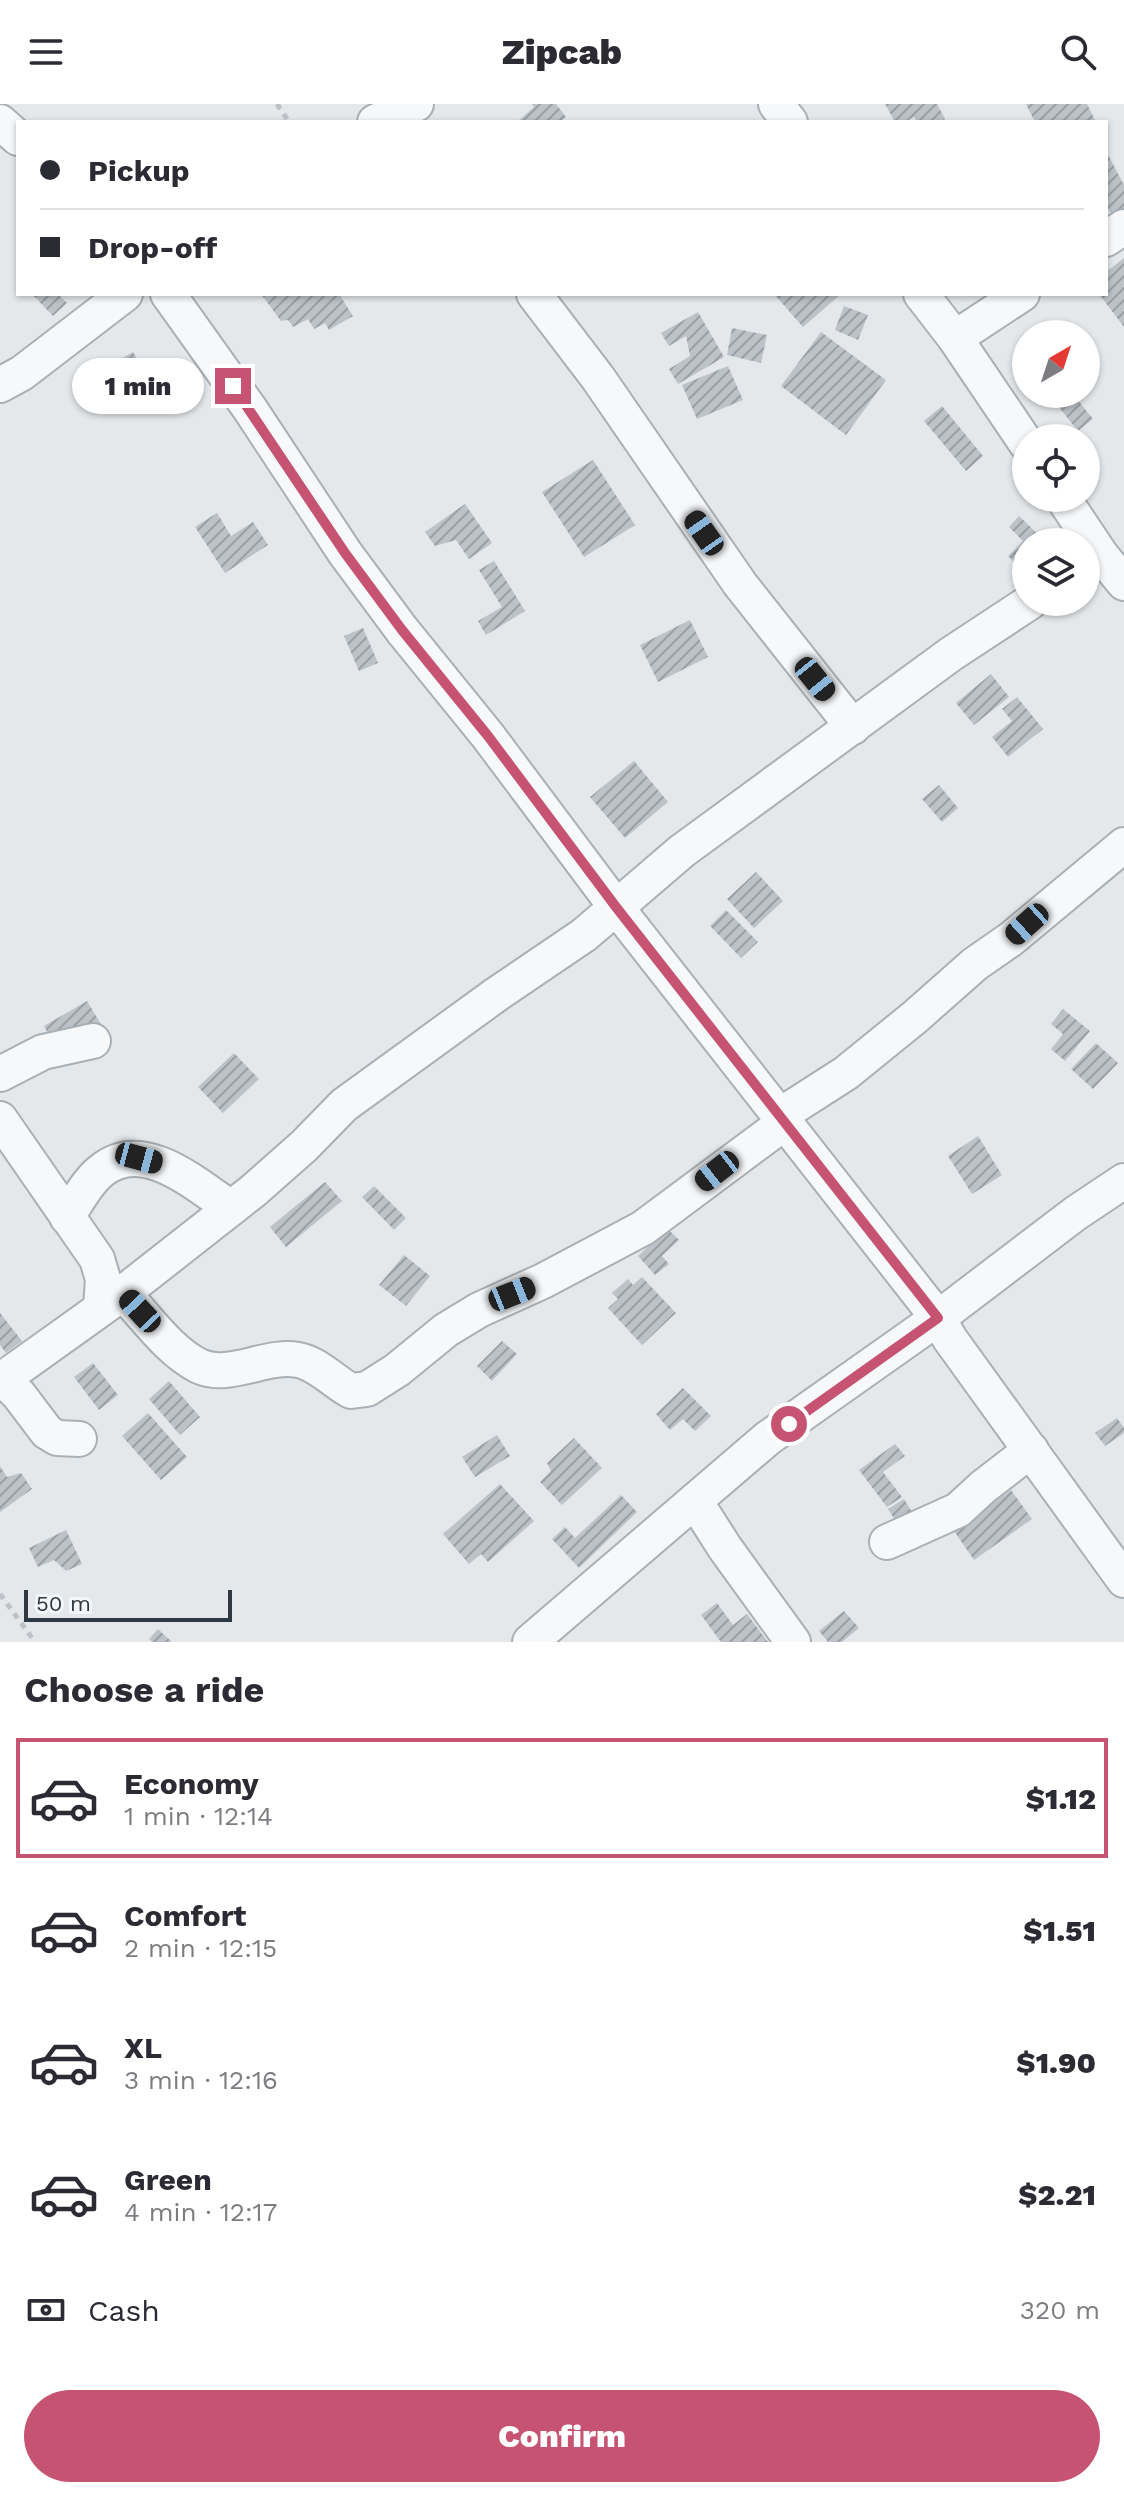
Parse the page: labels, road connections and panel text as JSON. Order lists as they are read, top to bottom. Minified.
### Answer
{"scale_bar":"50 m","north":"top right","page":{"header":"Zipcab","banner":["Pickup","Drop-off"],"bubble":"1 min","scale":"50 m","heading":"Choose a ride","list":[{"name":"Economy","note":"1 min · 12:14","value":"$1.12"},{"name":"Comfort","note":"2 min · 12:15","value":"$1.51"},{"name":"XL","note":"3 min · 12:16","value":"$1.90"},{"name":"Green","note":"4 min · 12:17","value":"$2.21"}],"pay":["Cash","320 m"],"buttons":"Confirm"}}
